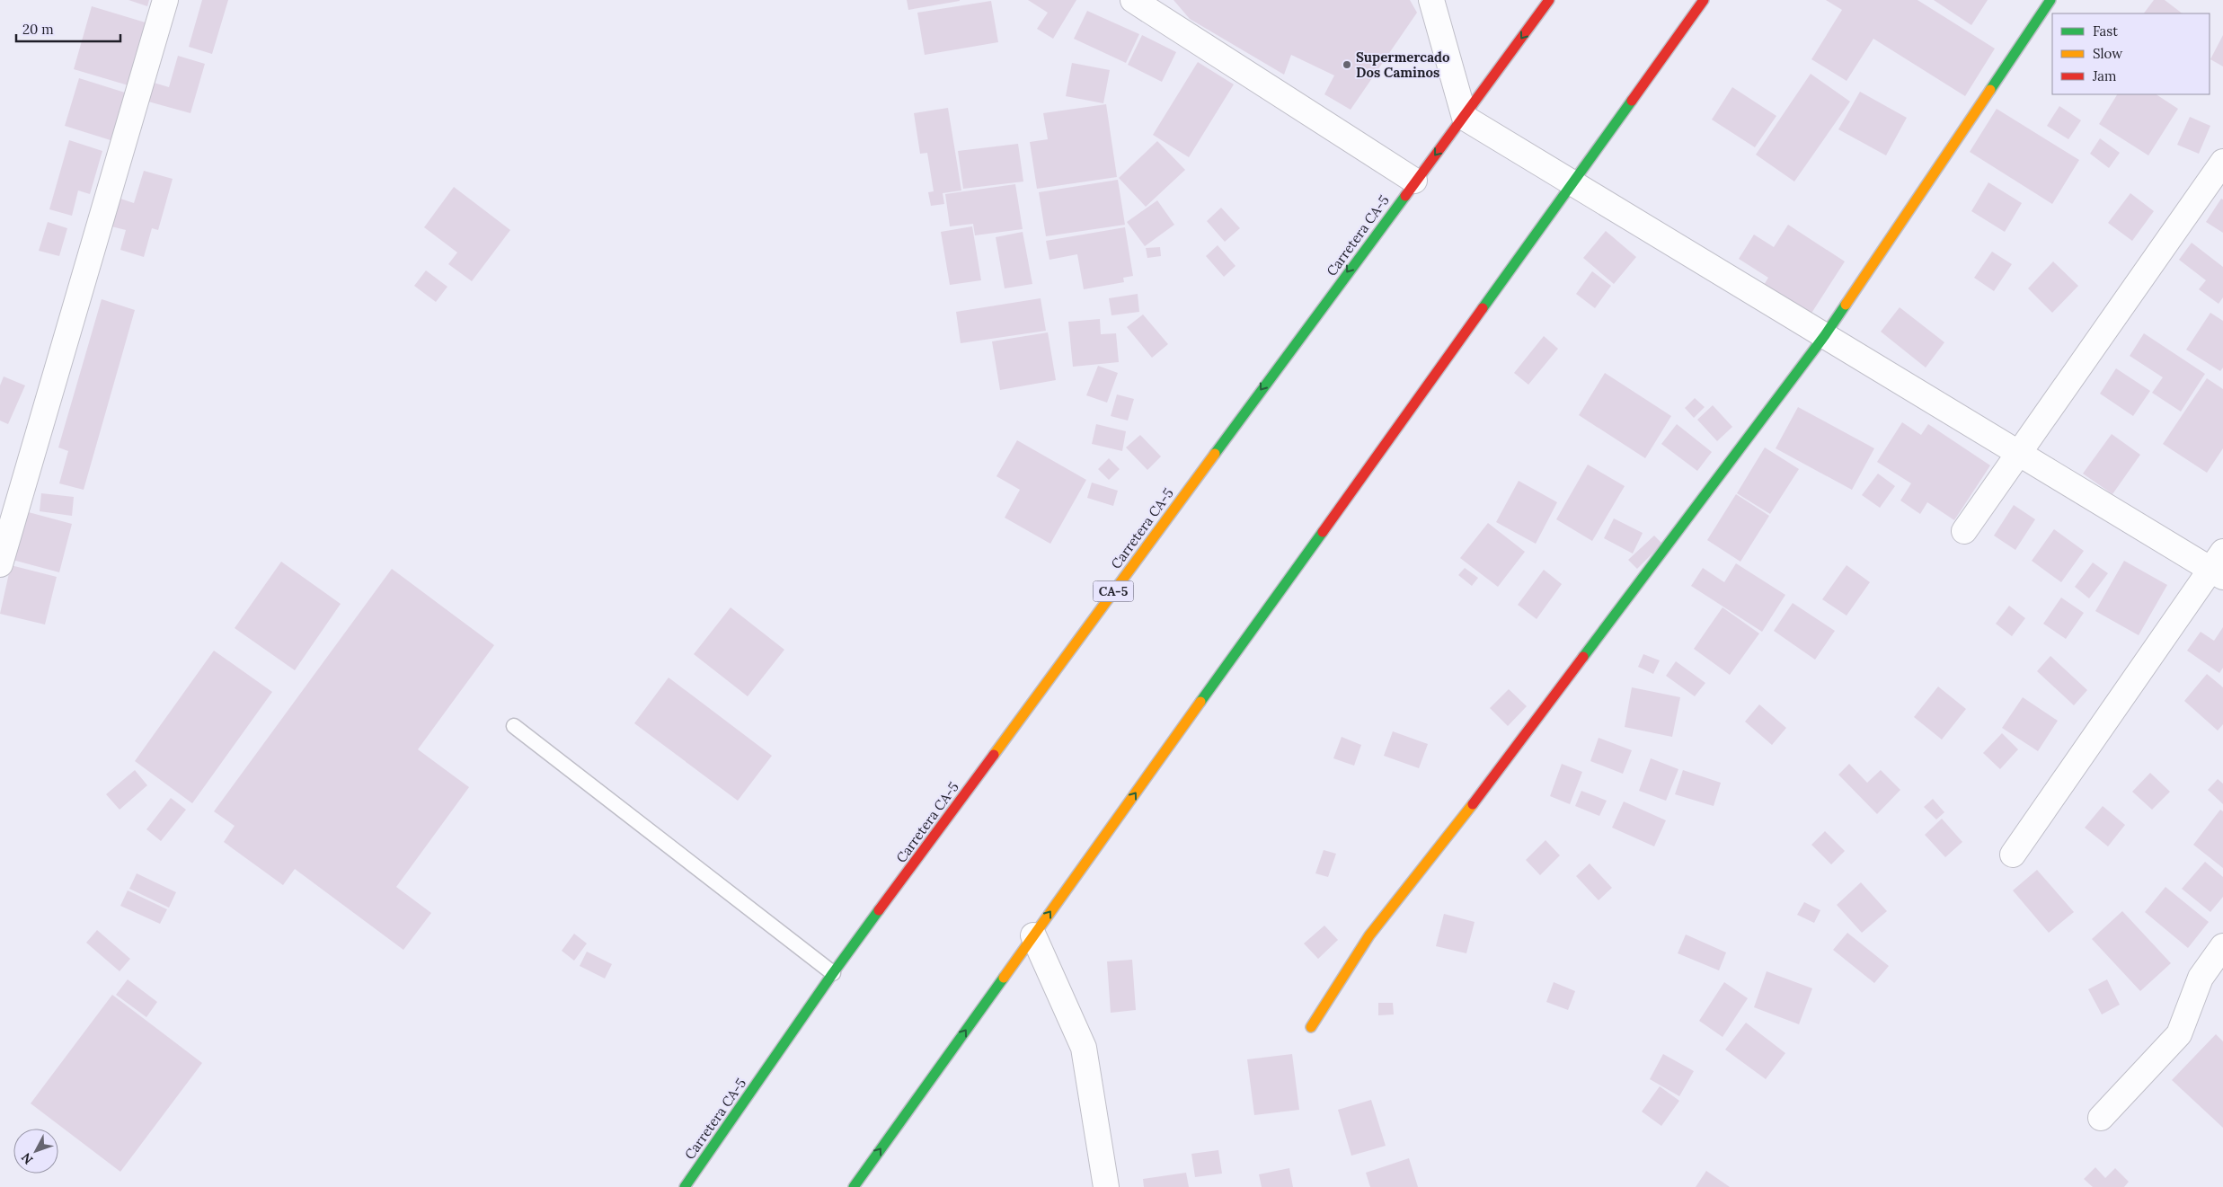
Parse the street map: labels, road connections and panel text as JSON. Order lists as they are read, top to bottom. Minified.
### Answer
{"streets":{"main road":["Carretera CA-5","CA-5"]},"one_way":["Carretera CA-5"],"places":["Supermercado Dos Caminos"],"legend":["Fast","Slow","Jam"],"scale_bar":"20 m","north":"bottom left"}
